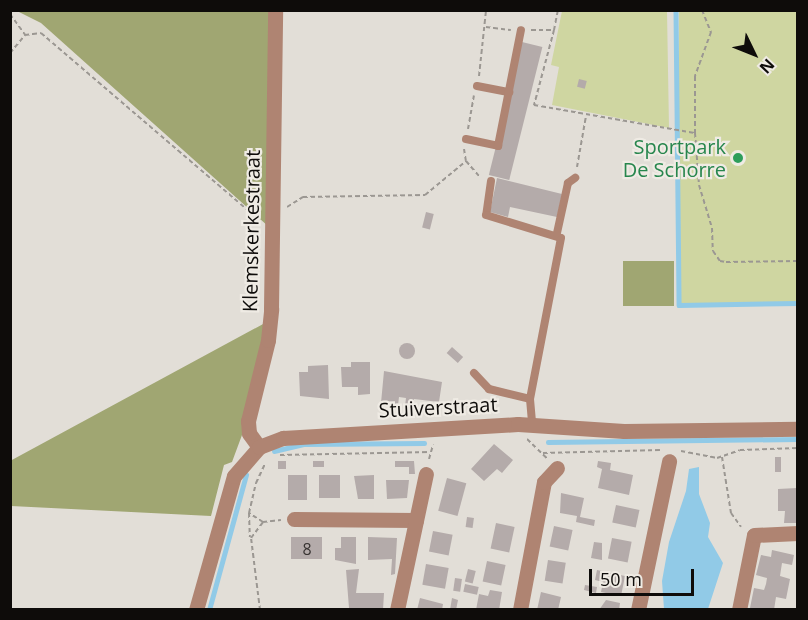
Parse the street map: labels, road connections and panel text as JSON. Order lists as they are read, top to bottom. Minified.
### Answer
{"streets":{"street":["Klemskerkestraat","Stuiverstraat"]},"crossings":[["Klemskerkestraat","Stuiverstraat"]],"places":["Sportpark De Schorre"],"house_numbers":["8"],"scale_bar":"50 m","north":"bottom right"}
